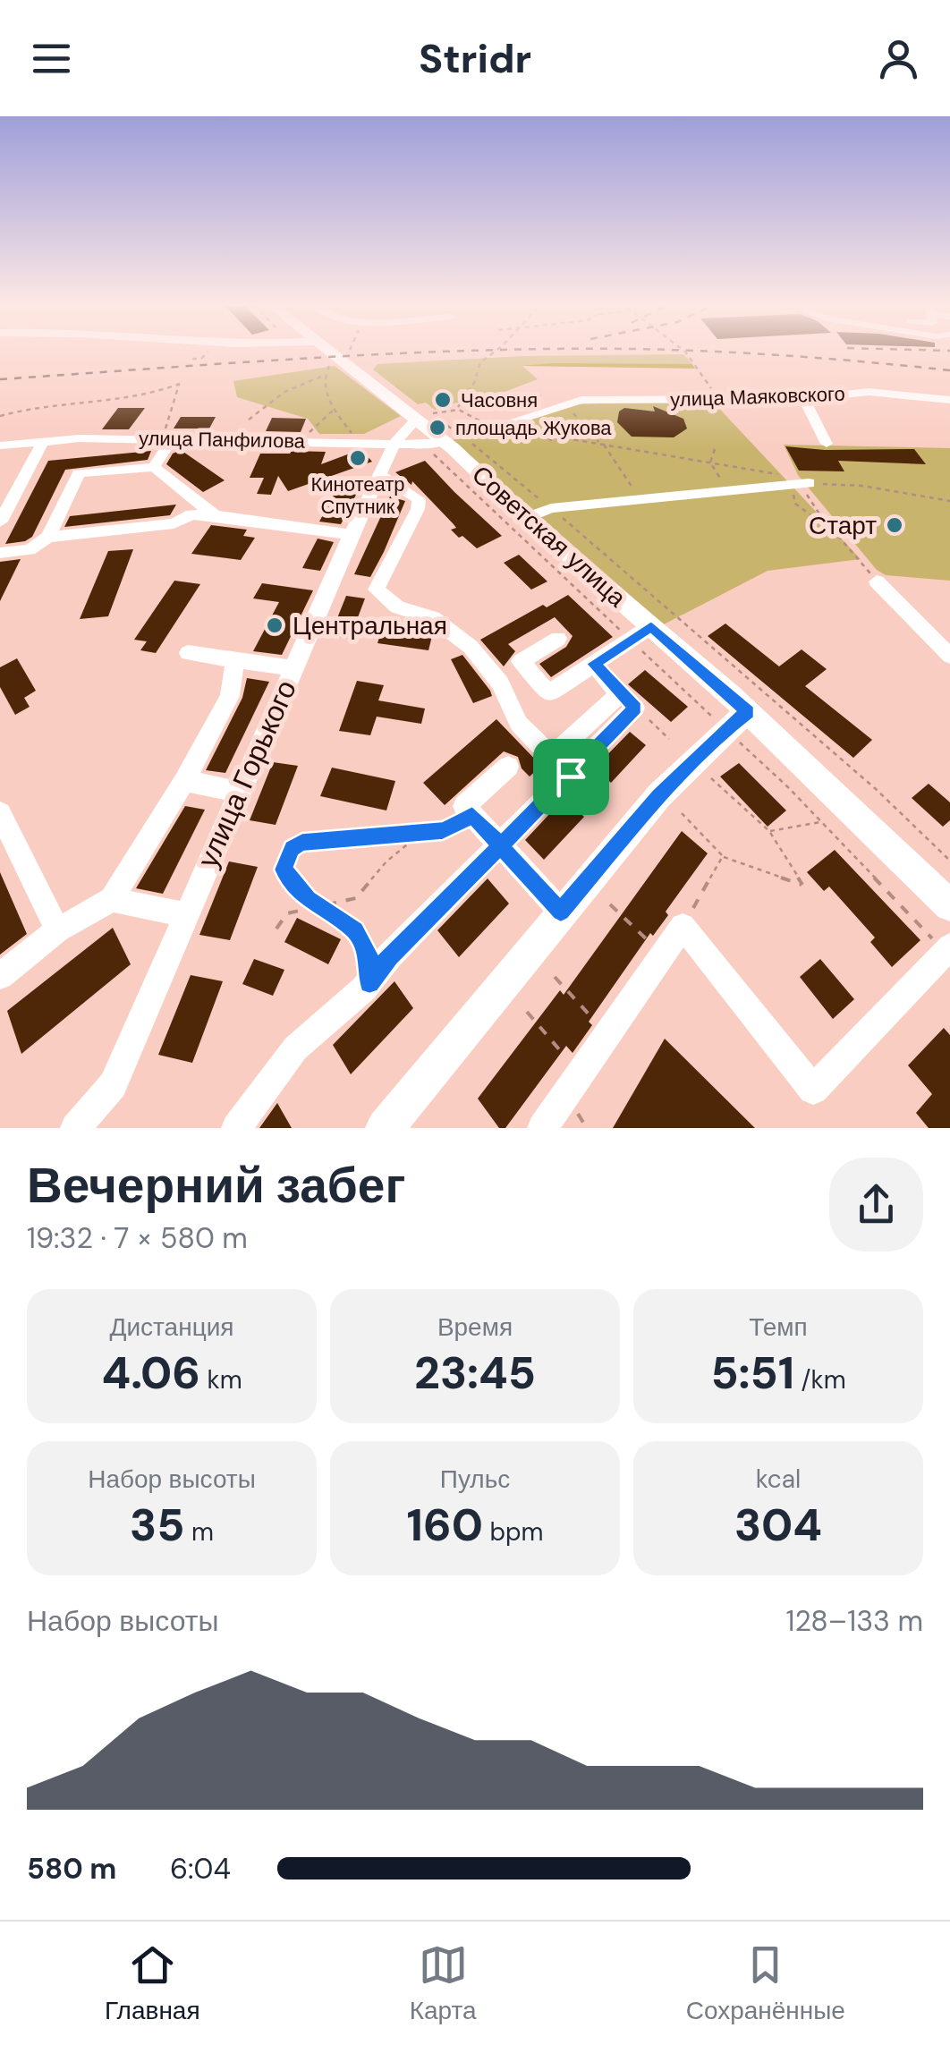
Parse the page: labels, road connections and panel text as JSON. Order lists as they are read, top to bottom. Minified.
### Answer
{"streets":{"main road":["Советская улица"],"street":["улица Маяковского","улица Панфилова","улица Горького"]},"crossings":[["улица Маяковского","улица Панфилова"],["улица Маяковского","Советская улица"],["улица Панфилова","Советская улица"],["улица Панфилова","улица Горького"],["Советская улица","улица Горького"]],"places":["Часовня","площадь Жукова","Кинотеатр Спутник","Старт","Центральная"],"page":{"header":"Stridr","heading":["Вечерний забег","19:32 · 7 × 580 m"],"stats":[["Дистанция","4.06 km"],["Время","23:45"],["Темп","5:51 /km"],["Набор высоты","35 m"],["Пульс","160 bpm"],["kcal","304"]],"chart":["Набор высоты","128–133 m"],"list":[{"name":"580 m","note":"6:04"}],"tabs":["Главная","Карта","Сохранённые"]}}
